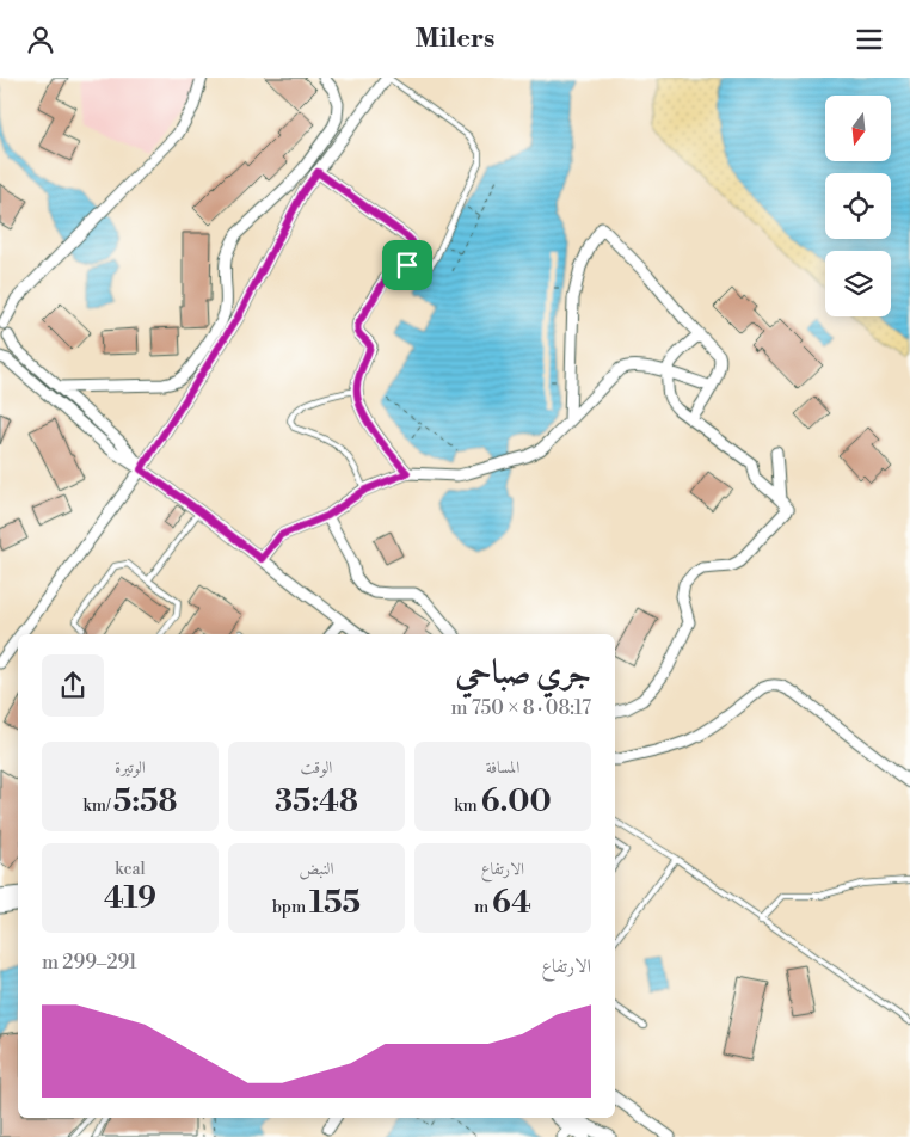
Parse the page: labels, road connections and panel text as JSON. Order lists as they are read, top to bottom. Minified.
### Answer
{"north":"bottom","page":{"header":"Milers","heading":["جري صباحي","08:17 · 8 × 750 m"],"stats":[["المسافة","6.00 km"],["الوقت","35:48"],["الوتيرة","5:58 /km"],["الارتفاع","64 m"],["النبض","155 bpm"],["kcal","419"]],"chart":["الارتفاع","291–299 m"]}}
